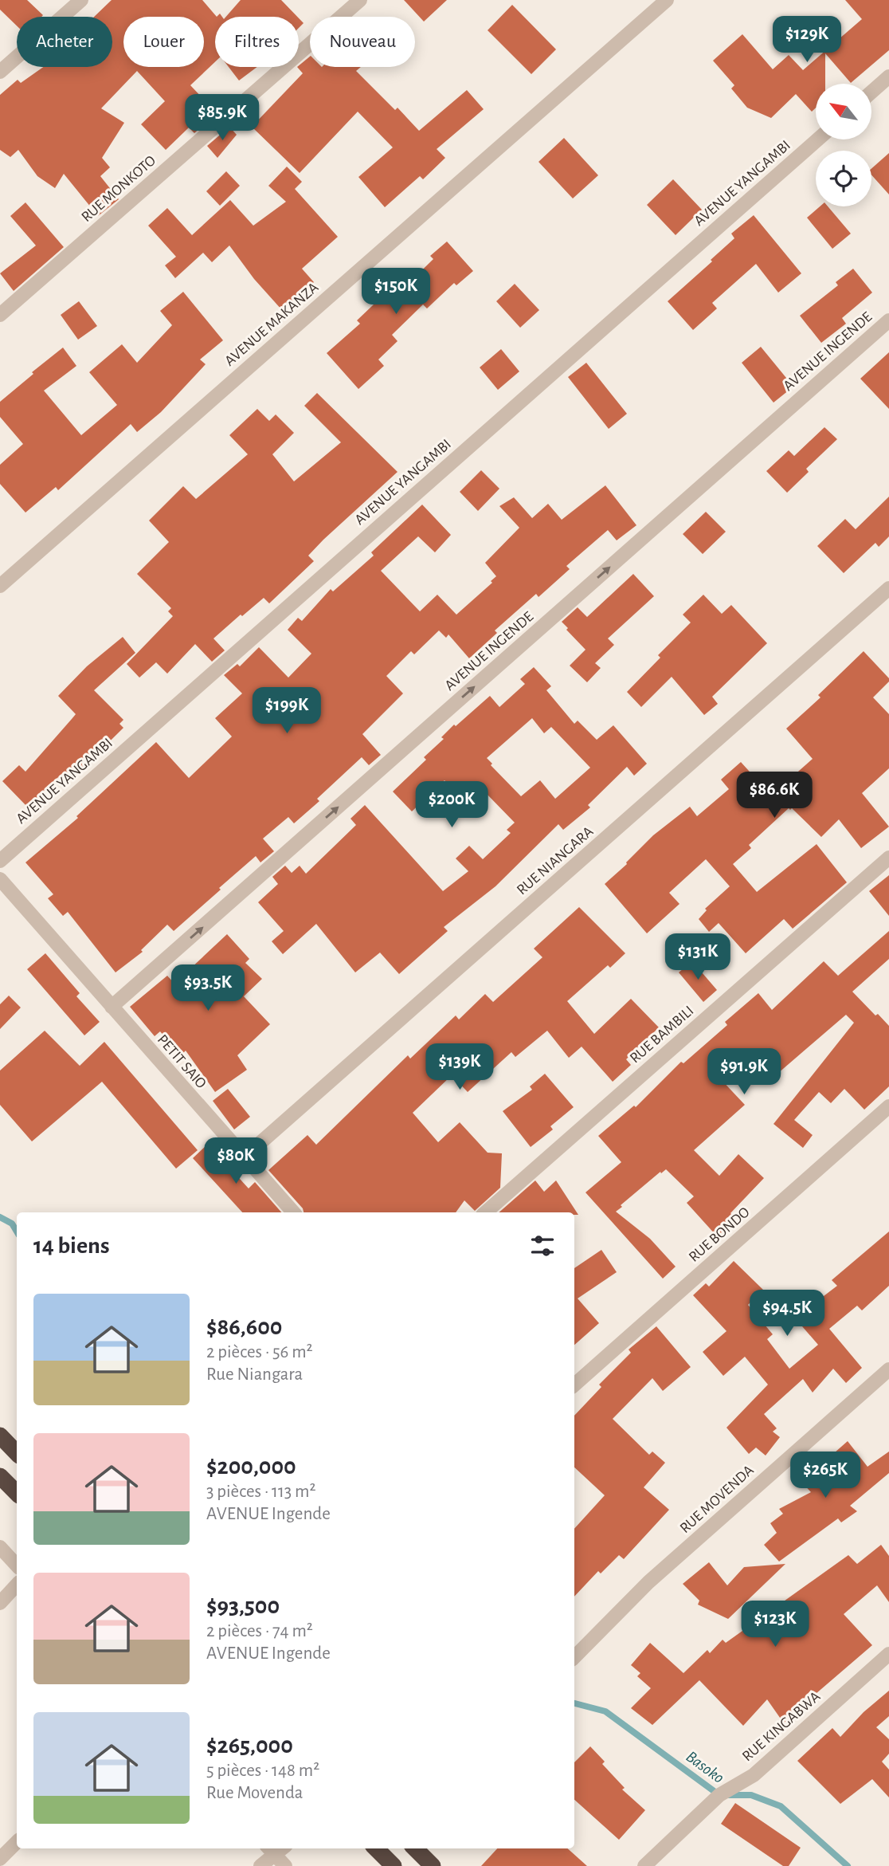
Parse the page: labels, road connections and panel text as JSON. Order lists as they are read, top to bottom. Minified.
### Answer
{"streets":{"street":["AVENUE YANGAMBI","RUE MONKOTO","AVENUE MAKANZA","AVENUE INGENDE","RUE NIANGARA","RUE BAMBILI","PETIT SAIO","RUE BONDO","RUE MOVENDA","RUE KINGABWA"]},"crossings":[["AVENUE INGENDE","PETIT SAIO"],["RUE NIANGARA","PETIT SAIO"]],"one_way":["AVENUE INGENDE"],"water":["Basoko"],"north":"top left","page":{"price":["$129K","$85.9K","$150K","$199K","$86.6K","$200K","$131K","$93.5K","$139K","$91.9K","$80K","$94.5K","$265K","$123K"],"chip":["Acheter","Louer","Filtres","Nouveau"],"heading":"14 biens","list":[{"name":"$86,600","note":"2 pièces · 56 m² · Rue Niangara"},{"name":"$200,000","note":"3 pièces · 113 m² · AVENUE Ingende"},{"name":"$93,500","note":"2 pièces · 74 m² · AVENUE Ingende"},{"name":"$265,000","note":"5 pièces · 148 m² · Rue Movenda"}]}}
